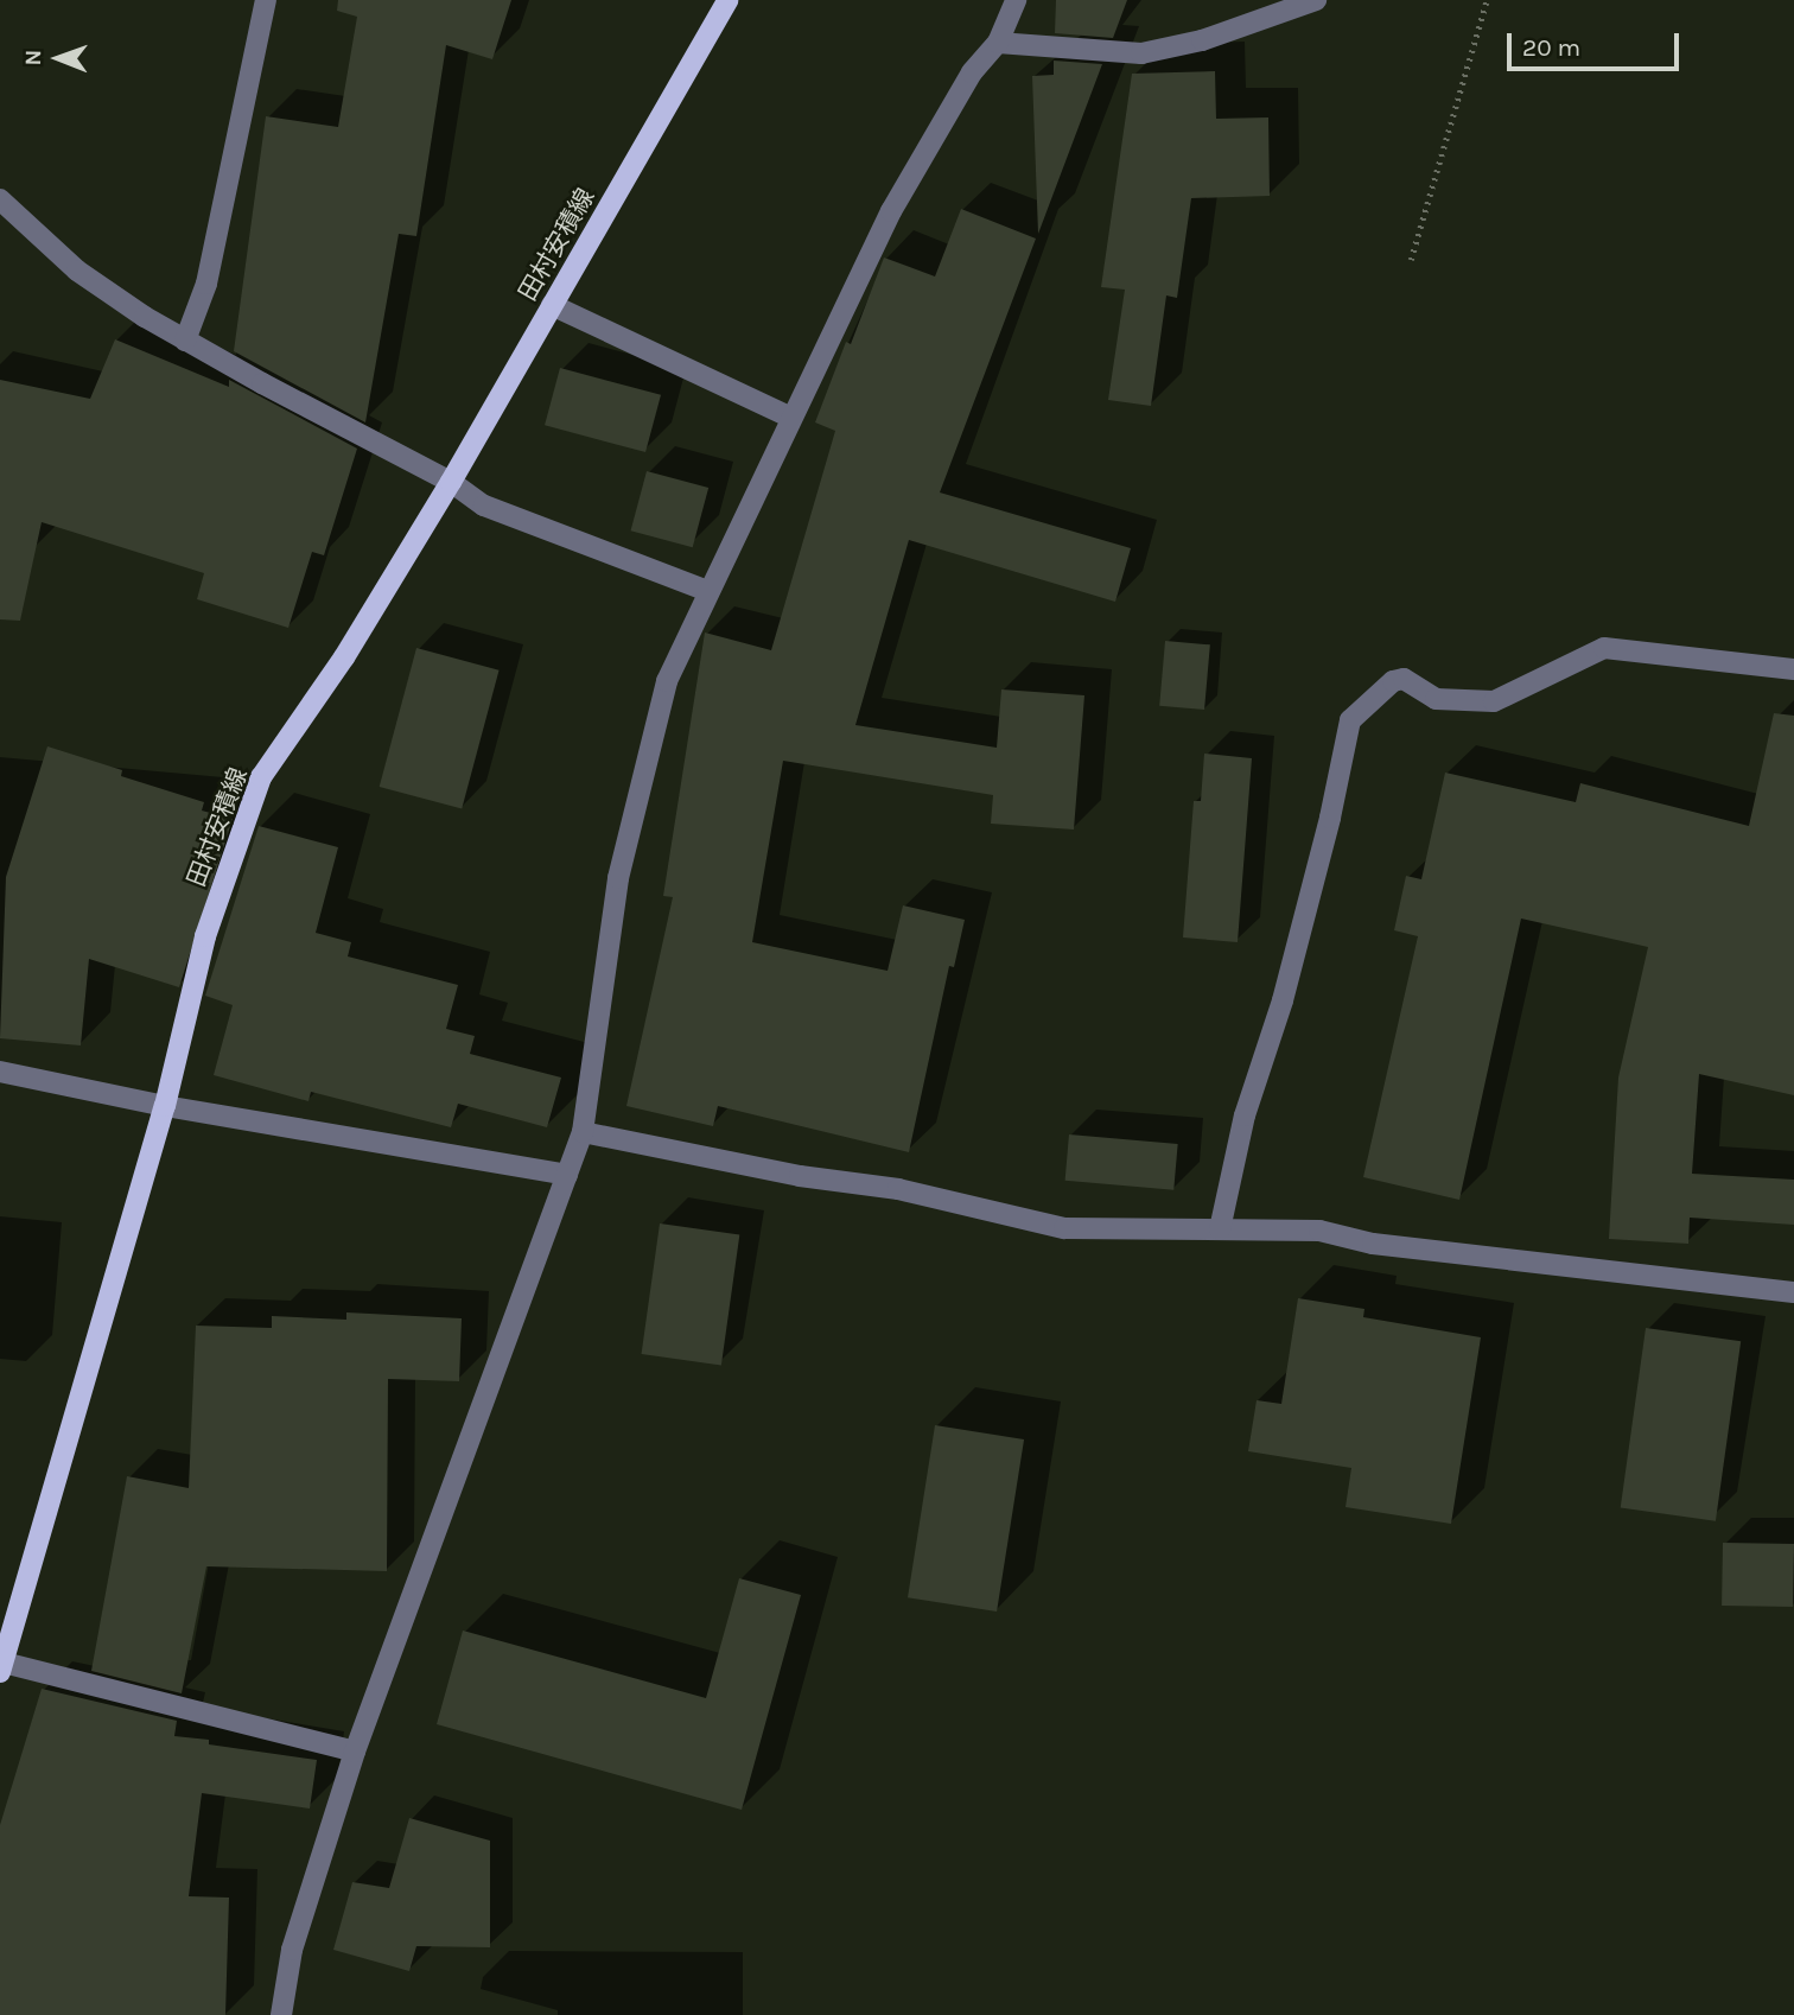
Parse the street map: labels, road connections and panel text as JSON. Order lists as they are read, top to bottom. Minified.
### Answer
{"streets":{"main road":["田村安積線"]},"scale_bar":"20 m","north":"left"}
